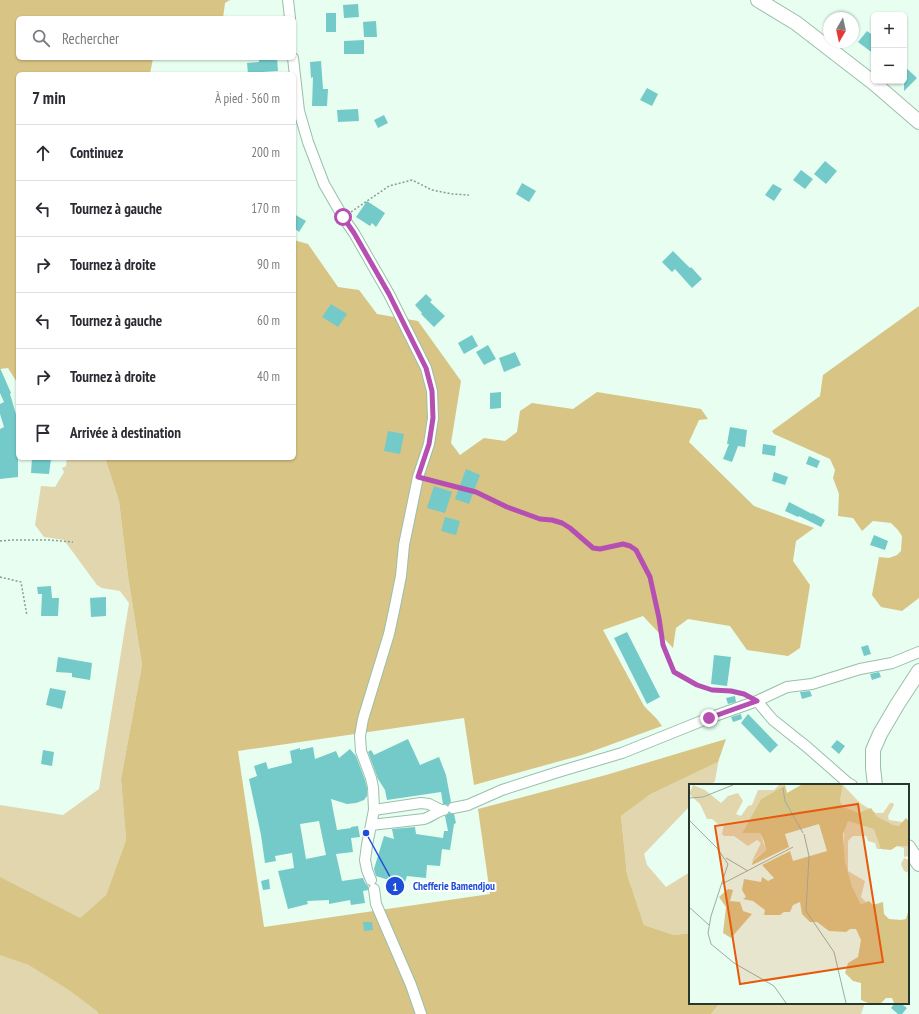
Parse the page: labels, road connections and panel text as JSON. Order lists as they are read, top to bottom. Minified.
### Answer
{"places":["Chefferie Bamendjou"],"north":"bottom","page":{"map_buttons":["+","−"],"search":"Rechercher","heading":["7 min","À pied · 560 m"],"list":[["Continuez","200 m"],["Tournez à gauche","170 m"],["Tournez à droite","90 m"],["Tournez à gauche","60 m"],["Tournez à droite","40 m"],"Arrivée à destination"]}}
